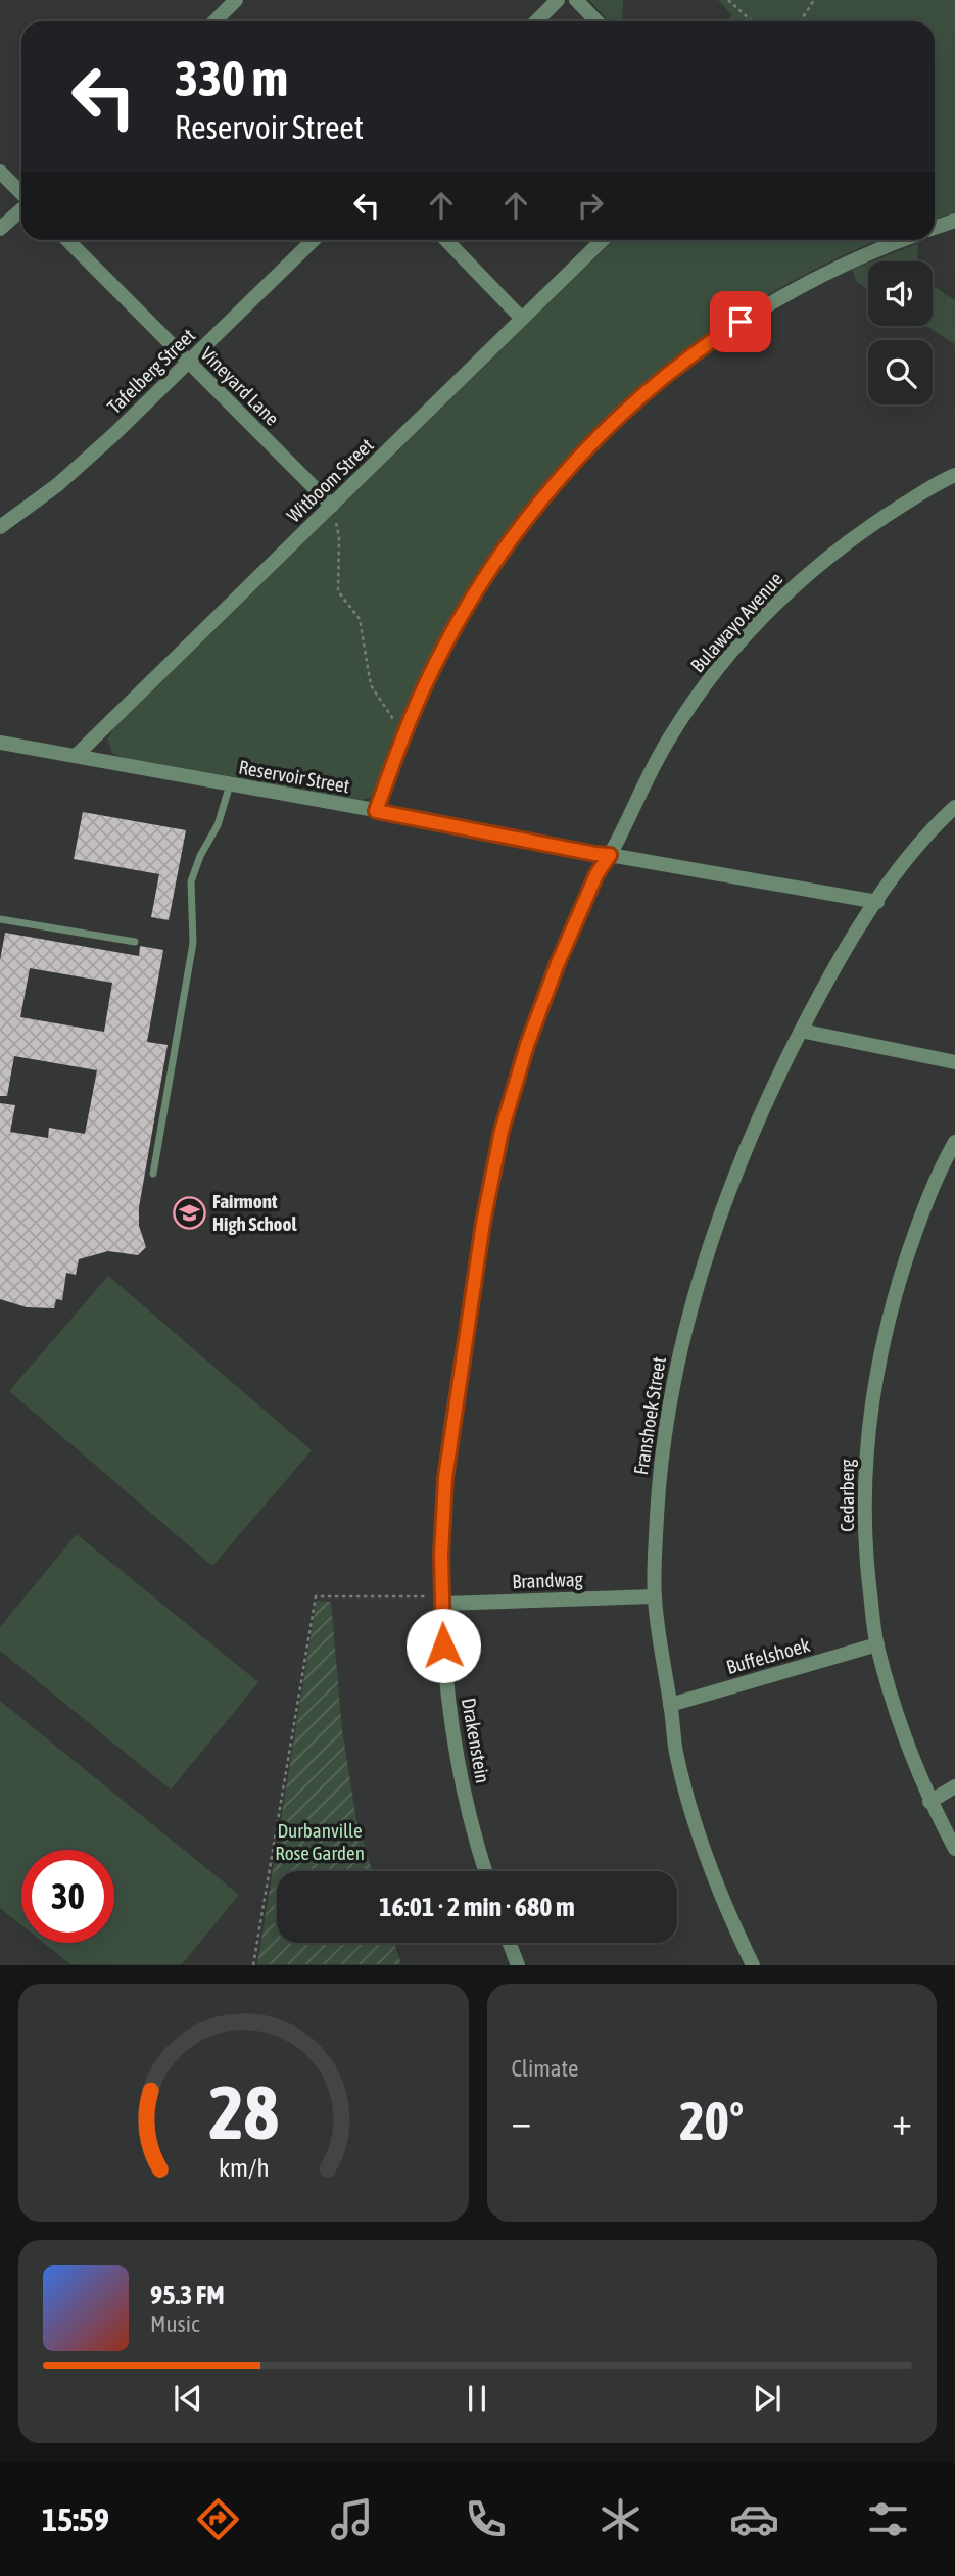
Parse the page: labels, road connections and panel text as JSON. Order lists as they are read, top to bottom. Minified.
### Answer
{"streets":{"street":["Tafelberg Street","Vineyard Lane","Witboom Street","Bulawayo Avenue","Reservoir Street","Franshoek Street","Cedarberg","Brandwag","Buffelshoek","Drakenstein"]},"crossings":[["Tafelberg Street","Vineyard Lane"],["Vineyard Lane","Witboom Street"],["Witboom Street","Reservoir Street"],["Bulawayo Avenue","Reservoir Street"],["Bulawayo Avenue","Drakenstein"],["Reservoir Street","Franshoek Street"],["Reservoir Street","Drakenstein"],["Franshoek Street","Brandwag"],["Franshoek Street","Buffelshoek"],["Cedarberg","Buffelshoek"],["Brandwag","Drakenstein"]],"parks":["Durbanville Rose Garden"],"places":{"school or university":["Fairmont High School"]},"page":{"turn":["330 m","Reservoir Street"],"limit":"30","trip":"16:01 · 2 min · 680 m","tile":"Climate","heat":["−","20°","+"],"song":["95.3 FM","Music"],"tabs":"15:59","gauge":["28","km/h"]}}
